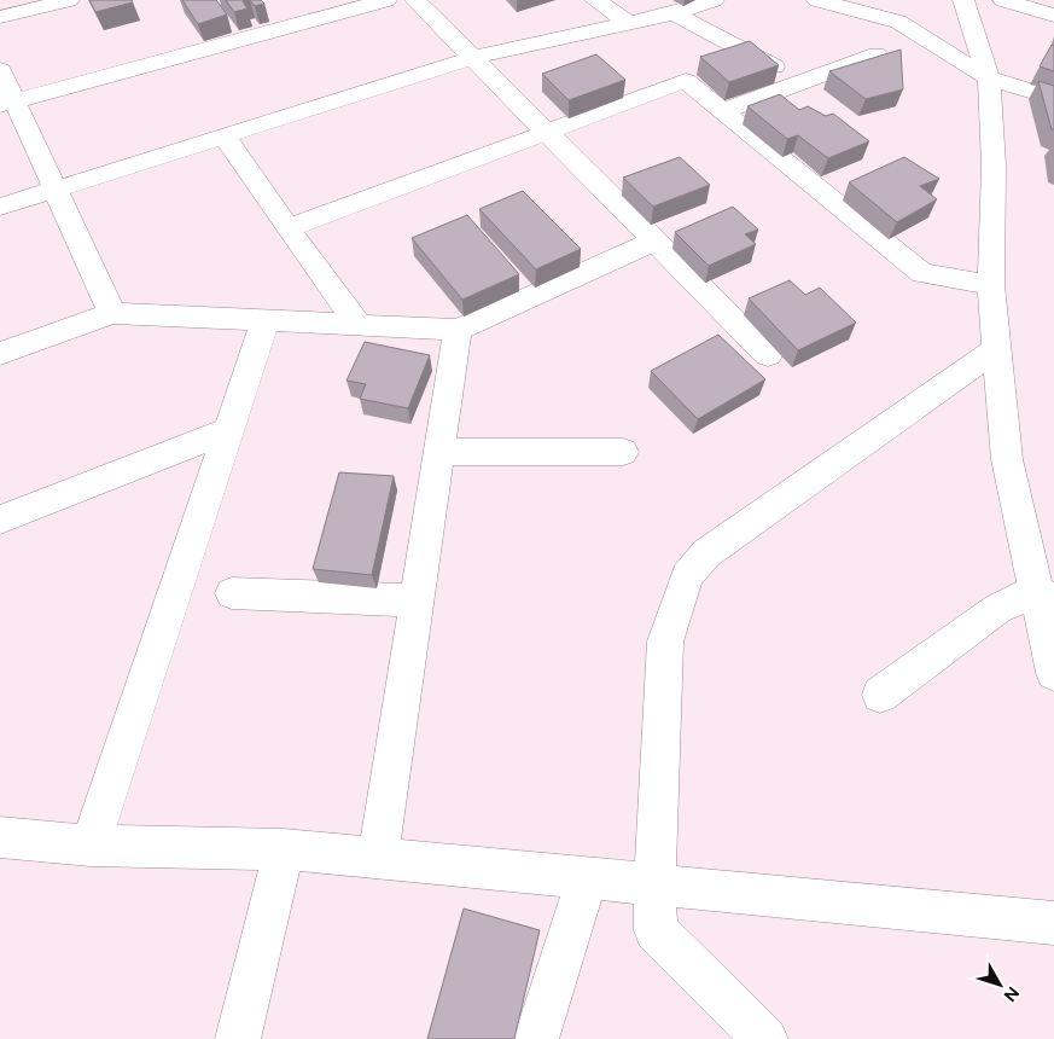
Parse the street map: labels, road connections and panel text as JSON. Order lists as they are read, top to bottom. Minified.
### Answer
{"north":"bottom right"}
